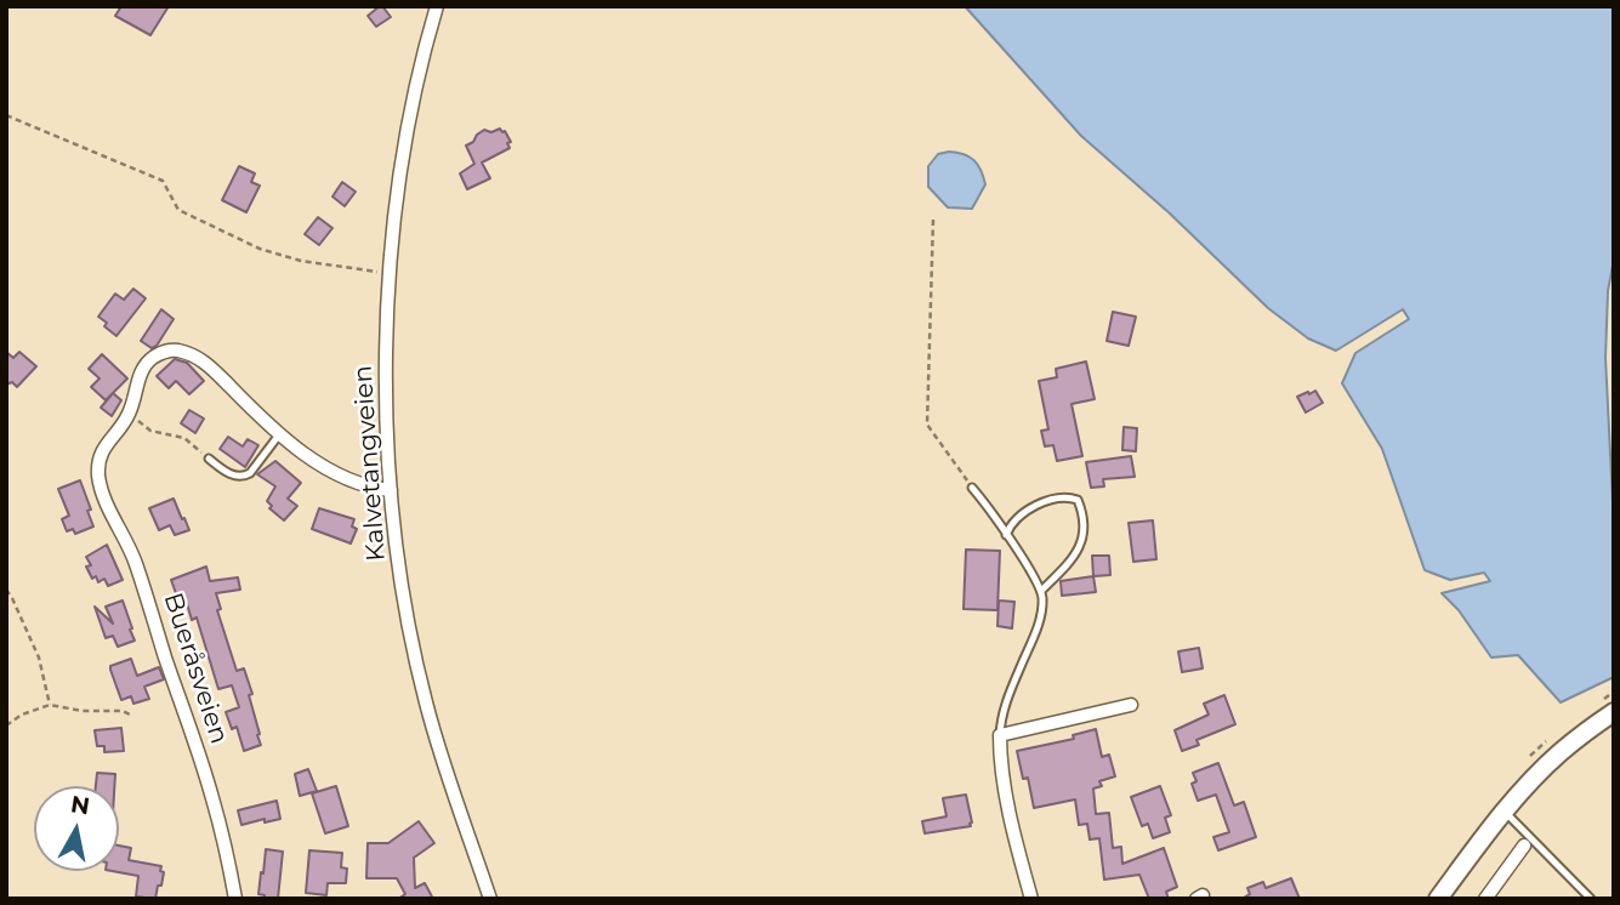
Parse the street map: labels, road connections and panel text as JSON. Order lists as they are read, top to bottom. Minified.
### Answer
{"streets":{"street":["Kalvetangveien","Bueråsveien"]},"north":"top"}
